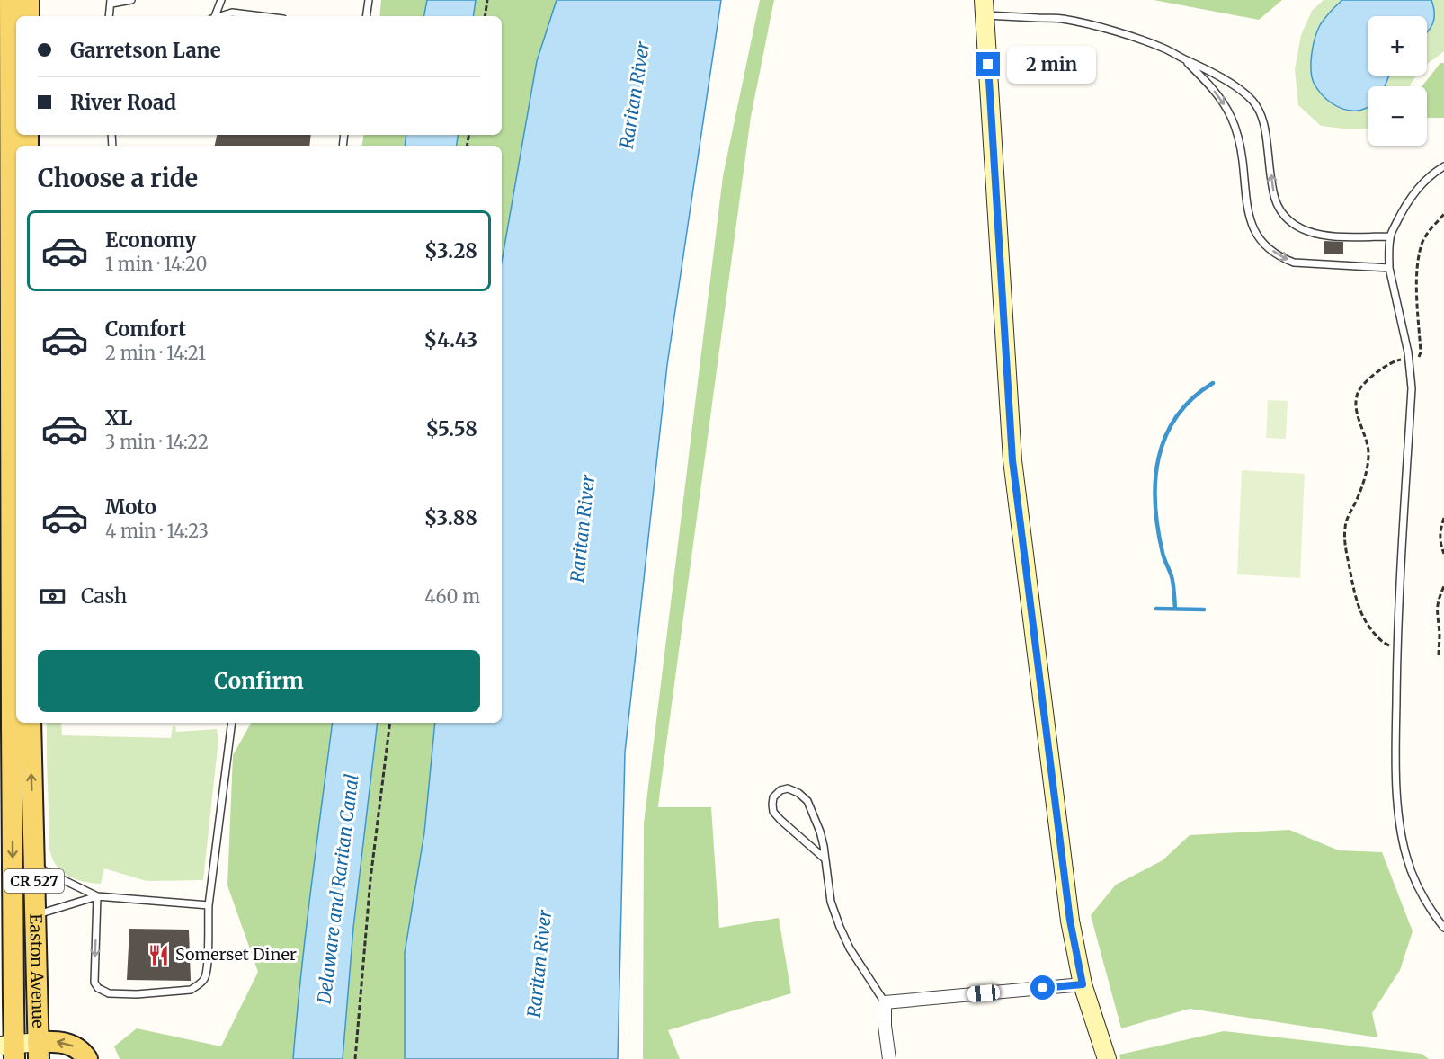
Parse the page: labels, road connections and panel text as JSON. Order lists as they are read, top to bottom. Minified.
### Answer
{"streets":{"main road":["CR 527","Easton Avenue"]},"water":["Raritan River","Delaware and Raritan Canal"],"places":{"restaurant":["Somerset Diner"]},"page":{"map_buttons":["+","−"],"banner":["Garretson Lane","River Road"],"bubble":"2 min","heading":"Choose a ride","list":[{"name":"Economy","note":"1 min · 14:20","value":"$3.28"},{"name":"Comfort","note":"2 min · 14:21","value":"$4.43"},{"name":"XL","note":"3 min · 14:22","value":"$5.58"},{"name":"Moto","note":"4 min · 14:23","value":"$3.88"}],"pay":["Cash","460 m"],"buttons":"Confirm"}}
